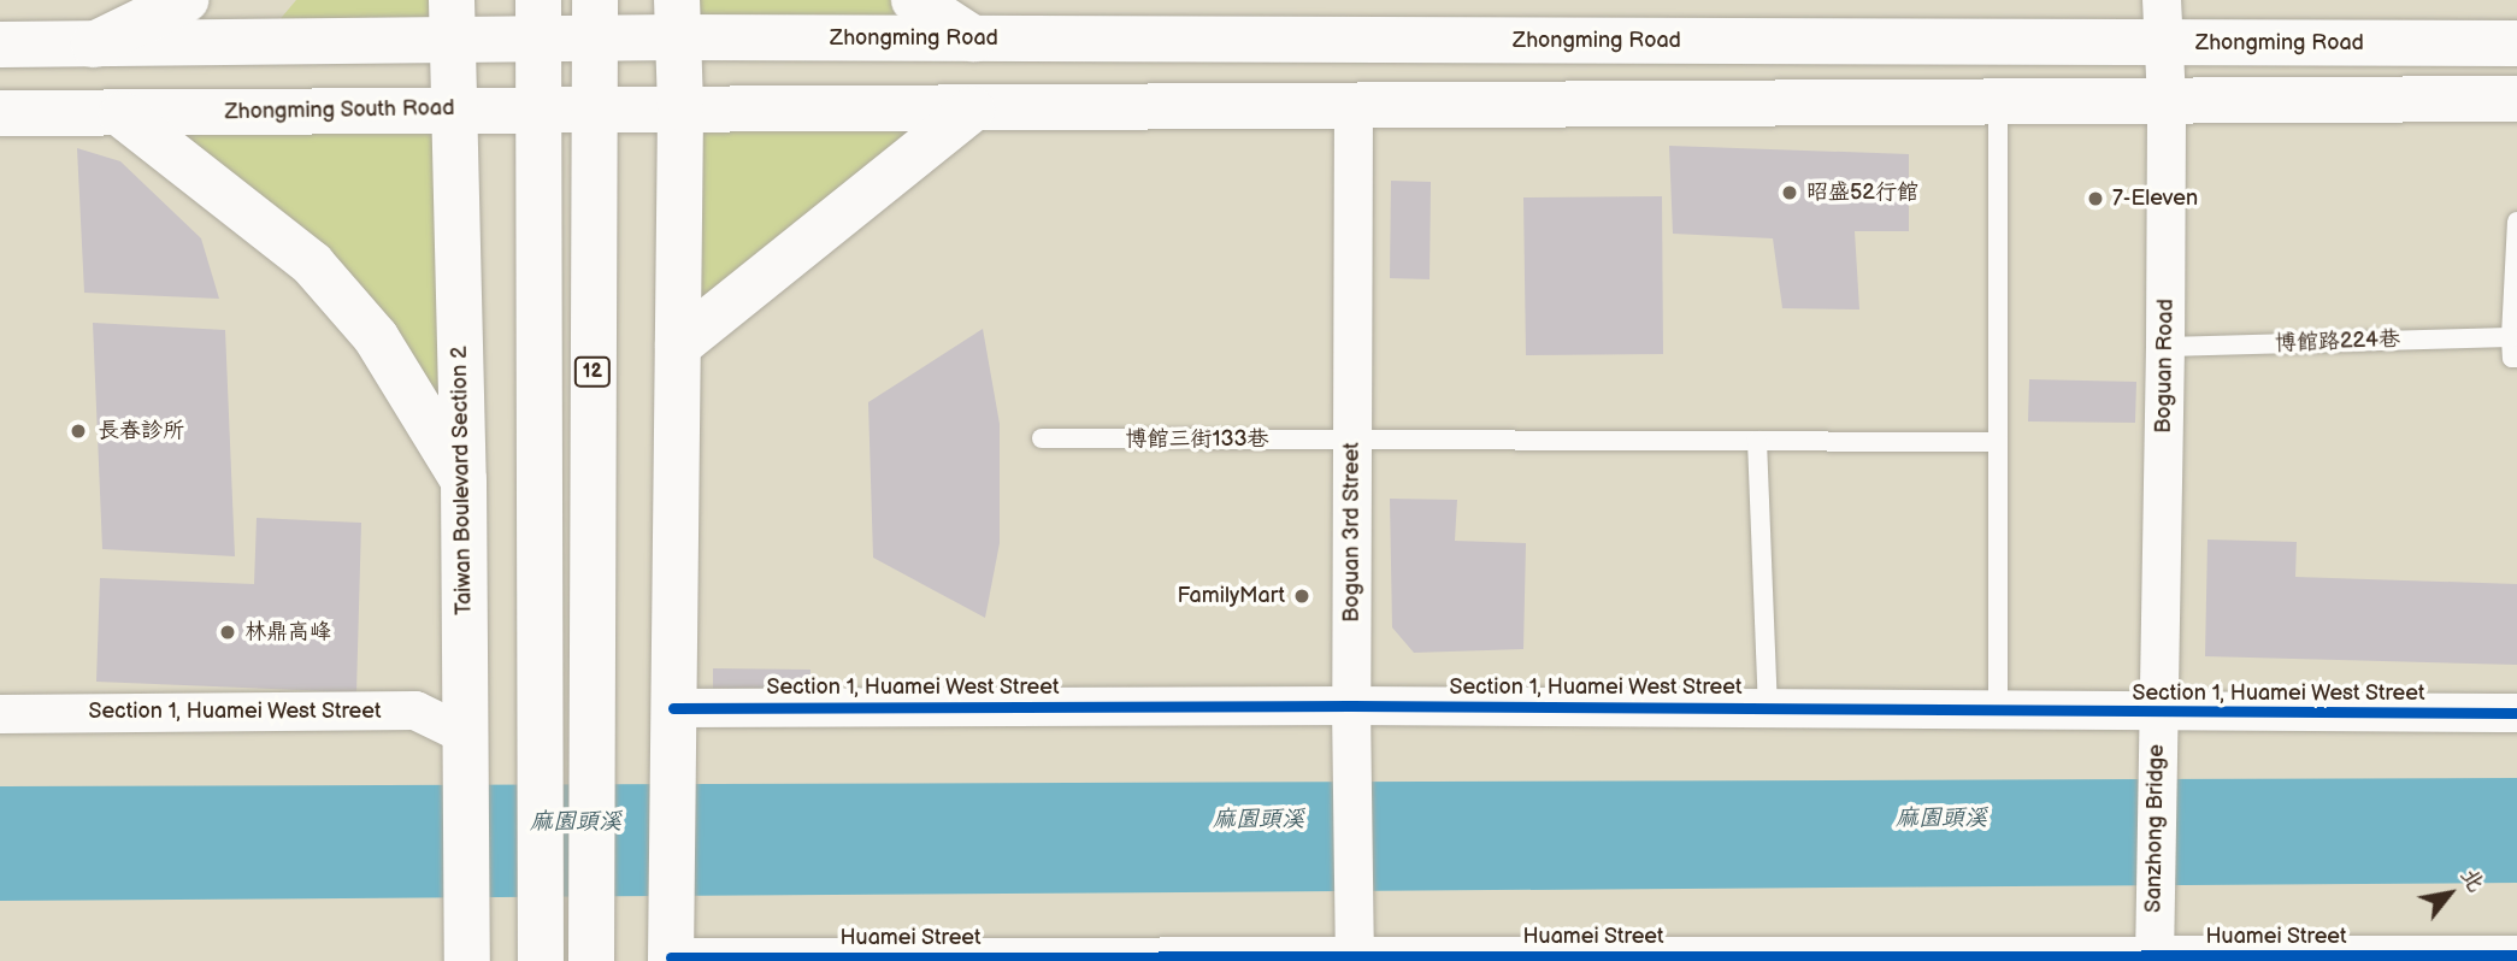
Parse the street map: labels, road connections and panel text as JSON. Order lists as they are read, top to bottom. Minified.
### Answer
{"streets":{"main road":["Zhongming Road","Zhongming South Road","12","Taiwan Boulevard Section 2"],"street":["Boguan Road","Boguan 3rd Street","Section 1, Huamei West Street","Sanzhong Bridge","Huamei Street"],"lane":["博館路224巷","博館三街133巷"]},"crossings":[["Zhongming Road","Boguan Road"],["Zhongming South Road","12"],["Zhongming South Road","Taiwan Boulevard Section 2"],["博館路224巷","Boguan Road"],["Boguan Road","Section 1, Huamei West Street"],["Boguan Road","Sanzhong Bridge"],["博館三街133巷","Boguan 3rd Street"],["Taiwan Boulevard Section 2","Section 1, Huamei West Street"],["Boguan 3rd Street","Section 1, Huamei West Street"],["Boguan 3rd Street","Huamei Street"],["Section 1, Huamei West Street","Sanzhong Bridge"],["Sanzhong Bridge","Huamei Street"]],"water":["麻園頭溪"],"places":["昭盛52行館","7-Eleven","長春診所","FamilyMart","林鼎高峰"],"north":"top right"}
